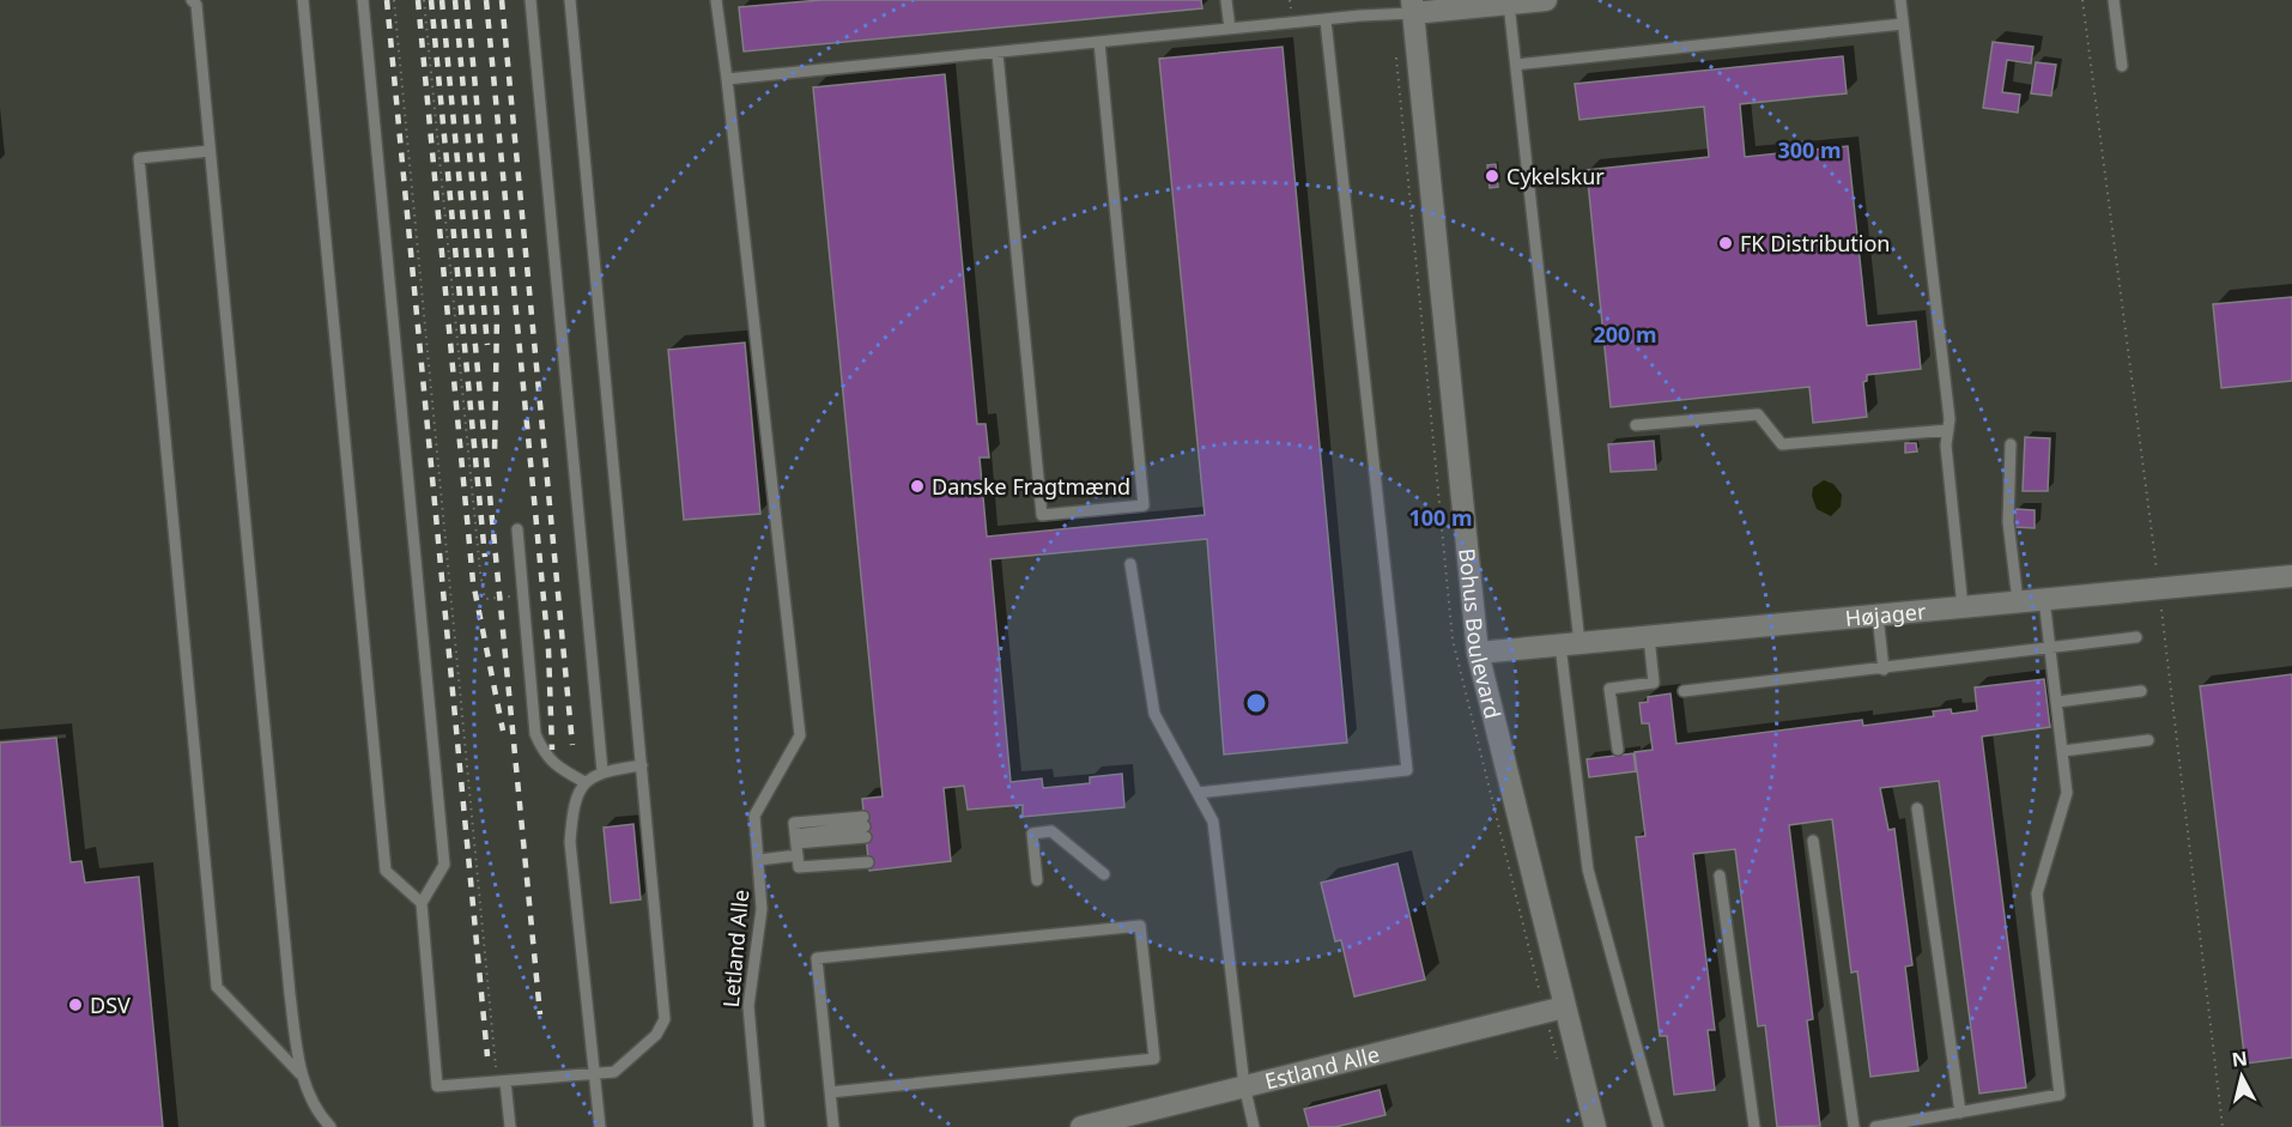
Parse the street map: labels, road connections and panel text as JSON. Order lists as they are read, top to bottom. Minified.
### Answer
{"streets":{"street":["Højager","Bohus Boulevard","Estland Alle"],"lane":["Letland Alle"]},"crossings":[["Højager","Bohus Boulevard"],["Bohus Boulevard","Estland Alle"]],"places":["Cykelskur","FK Distribution","Danske Fragtmænd","DSV"],"north":"top","rings":["300 m","200 m","100 m"]}
